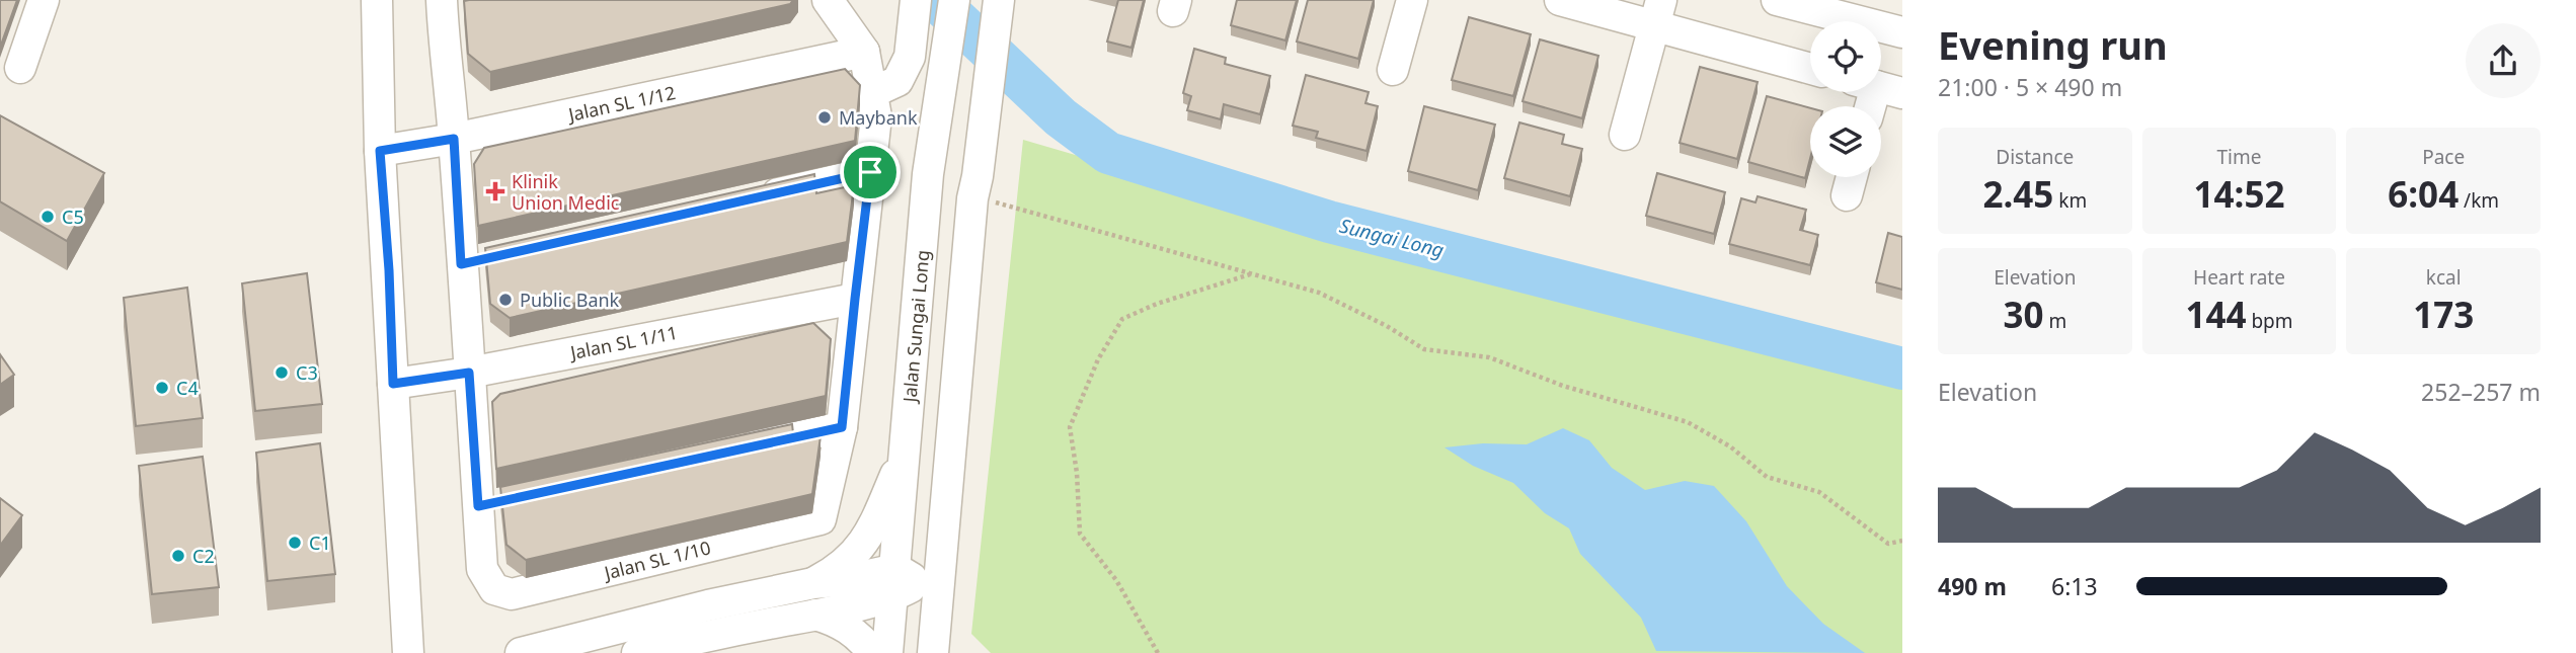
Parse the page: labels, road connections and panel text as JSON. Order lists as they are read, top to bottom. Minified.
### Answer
{"streets":{"street":["Jalan SL 1/12","Jalan Sungai Long","Jalan SL 1/11","Jalan SL 1/10"]},"crossings":[["Jalan SL 1/11","Jalan SL 1/10"]],"water":["Sungai Long"],"places":{"other":["Maybank","C5","Public Bank","C3","C4","C1","C2"],"health":["Klinik Union Medic"]},"page":{"heading":["Evening run","21:00 · 5 × 490 m"],"stats":[["Distance","2.45 km"],["Time","14:52"],["Pace","6:04 /km"],["Elevation","30 m"],["Heart rate","144 bpm"],["kcal","173"]],"chart":["Elevation","252–257 m"],"list":[{"name":"490 m","note":"6:13"}]}}
